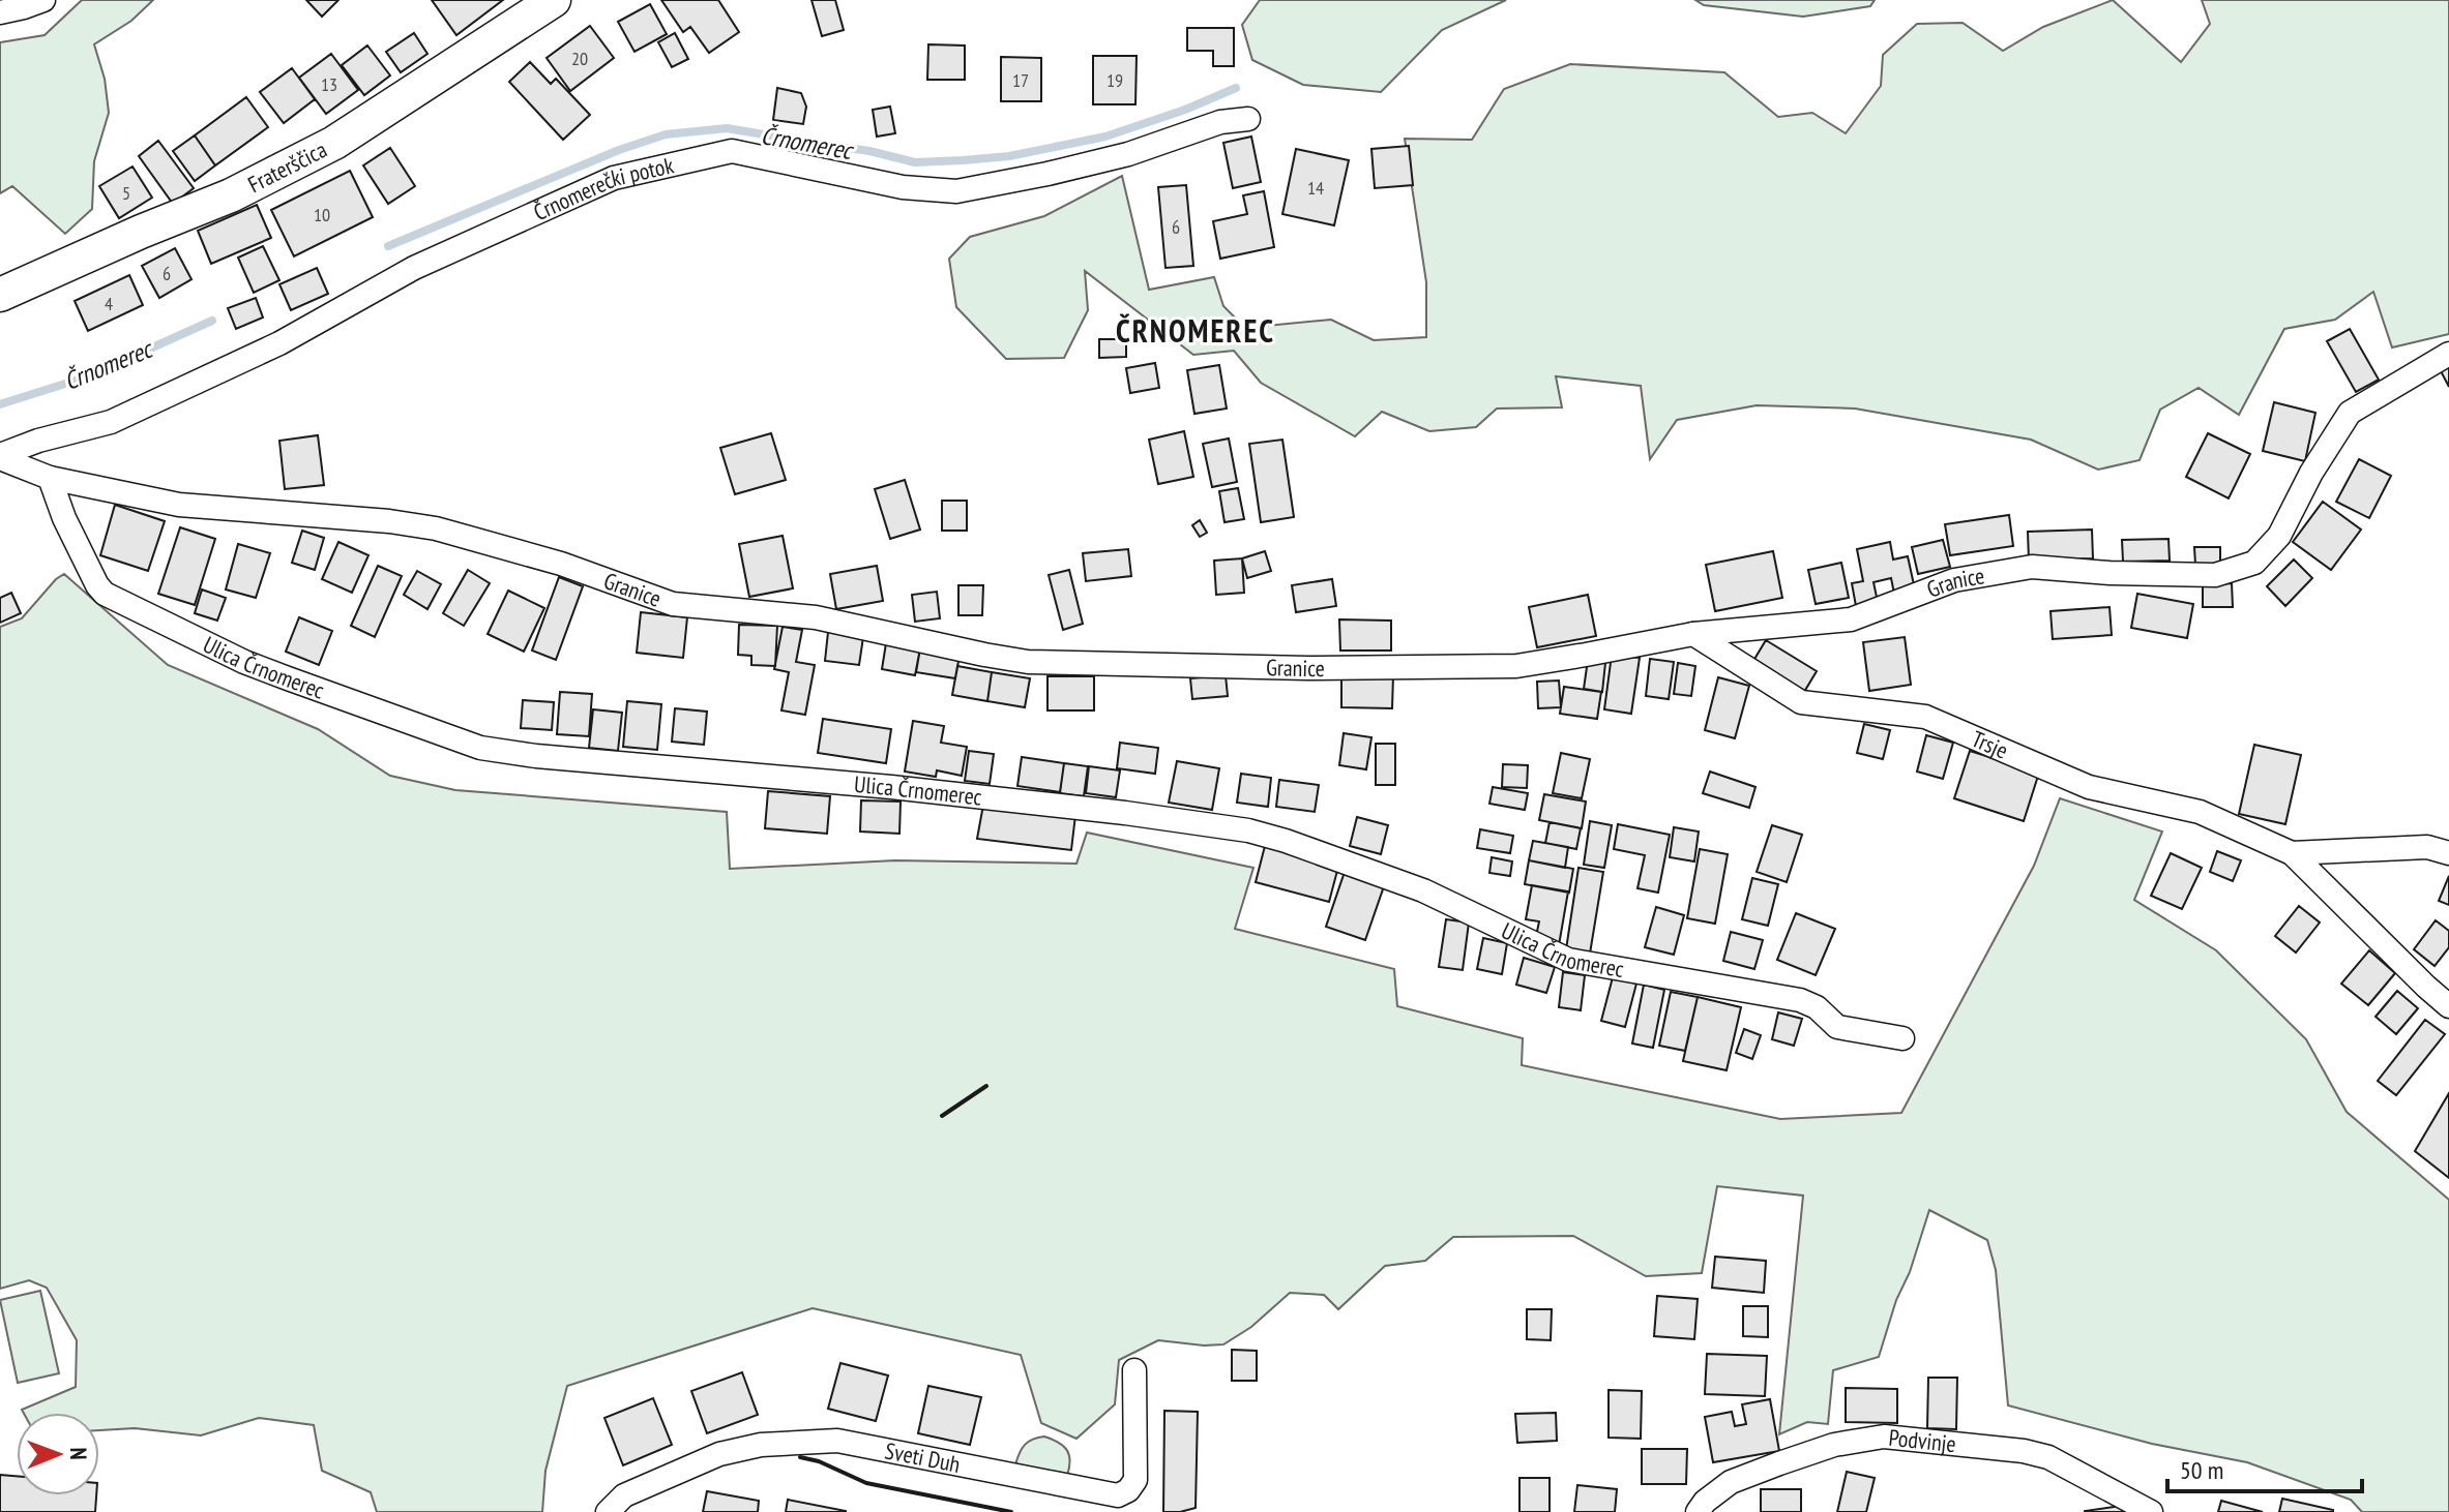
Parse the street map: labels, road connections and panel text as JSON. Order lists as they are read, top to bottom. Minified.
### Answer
{"streets":{"street":["Fraterščica","Črnomerečki potok","Granice","Ulica Črnomerec","Trsje","Podvinje","Sveti Duh"]},"crossings":[["Granice","Ulica Črnomerec"],["Granice","Trsje"]],"districts":["ČRNOMEREC"],"water":["Črnomerec"],"house_numbers":["20","17","19","13","14","5","10","6","6","4"],"scale_bar":"50 m","north":"right"}
